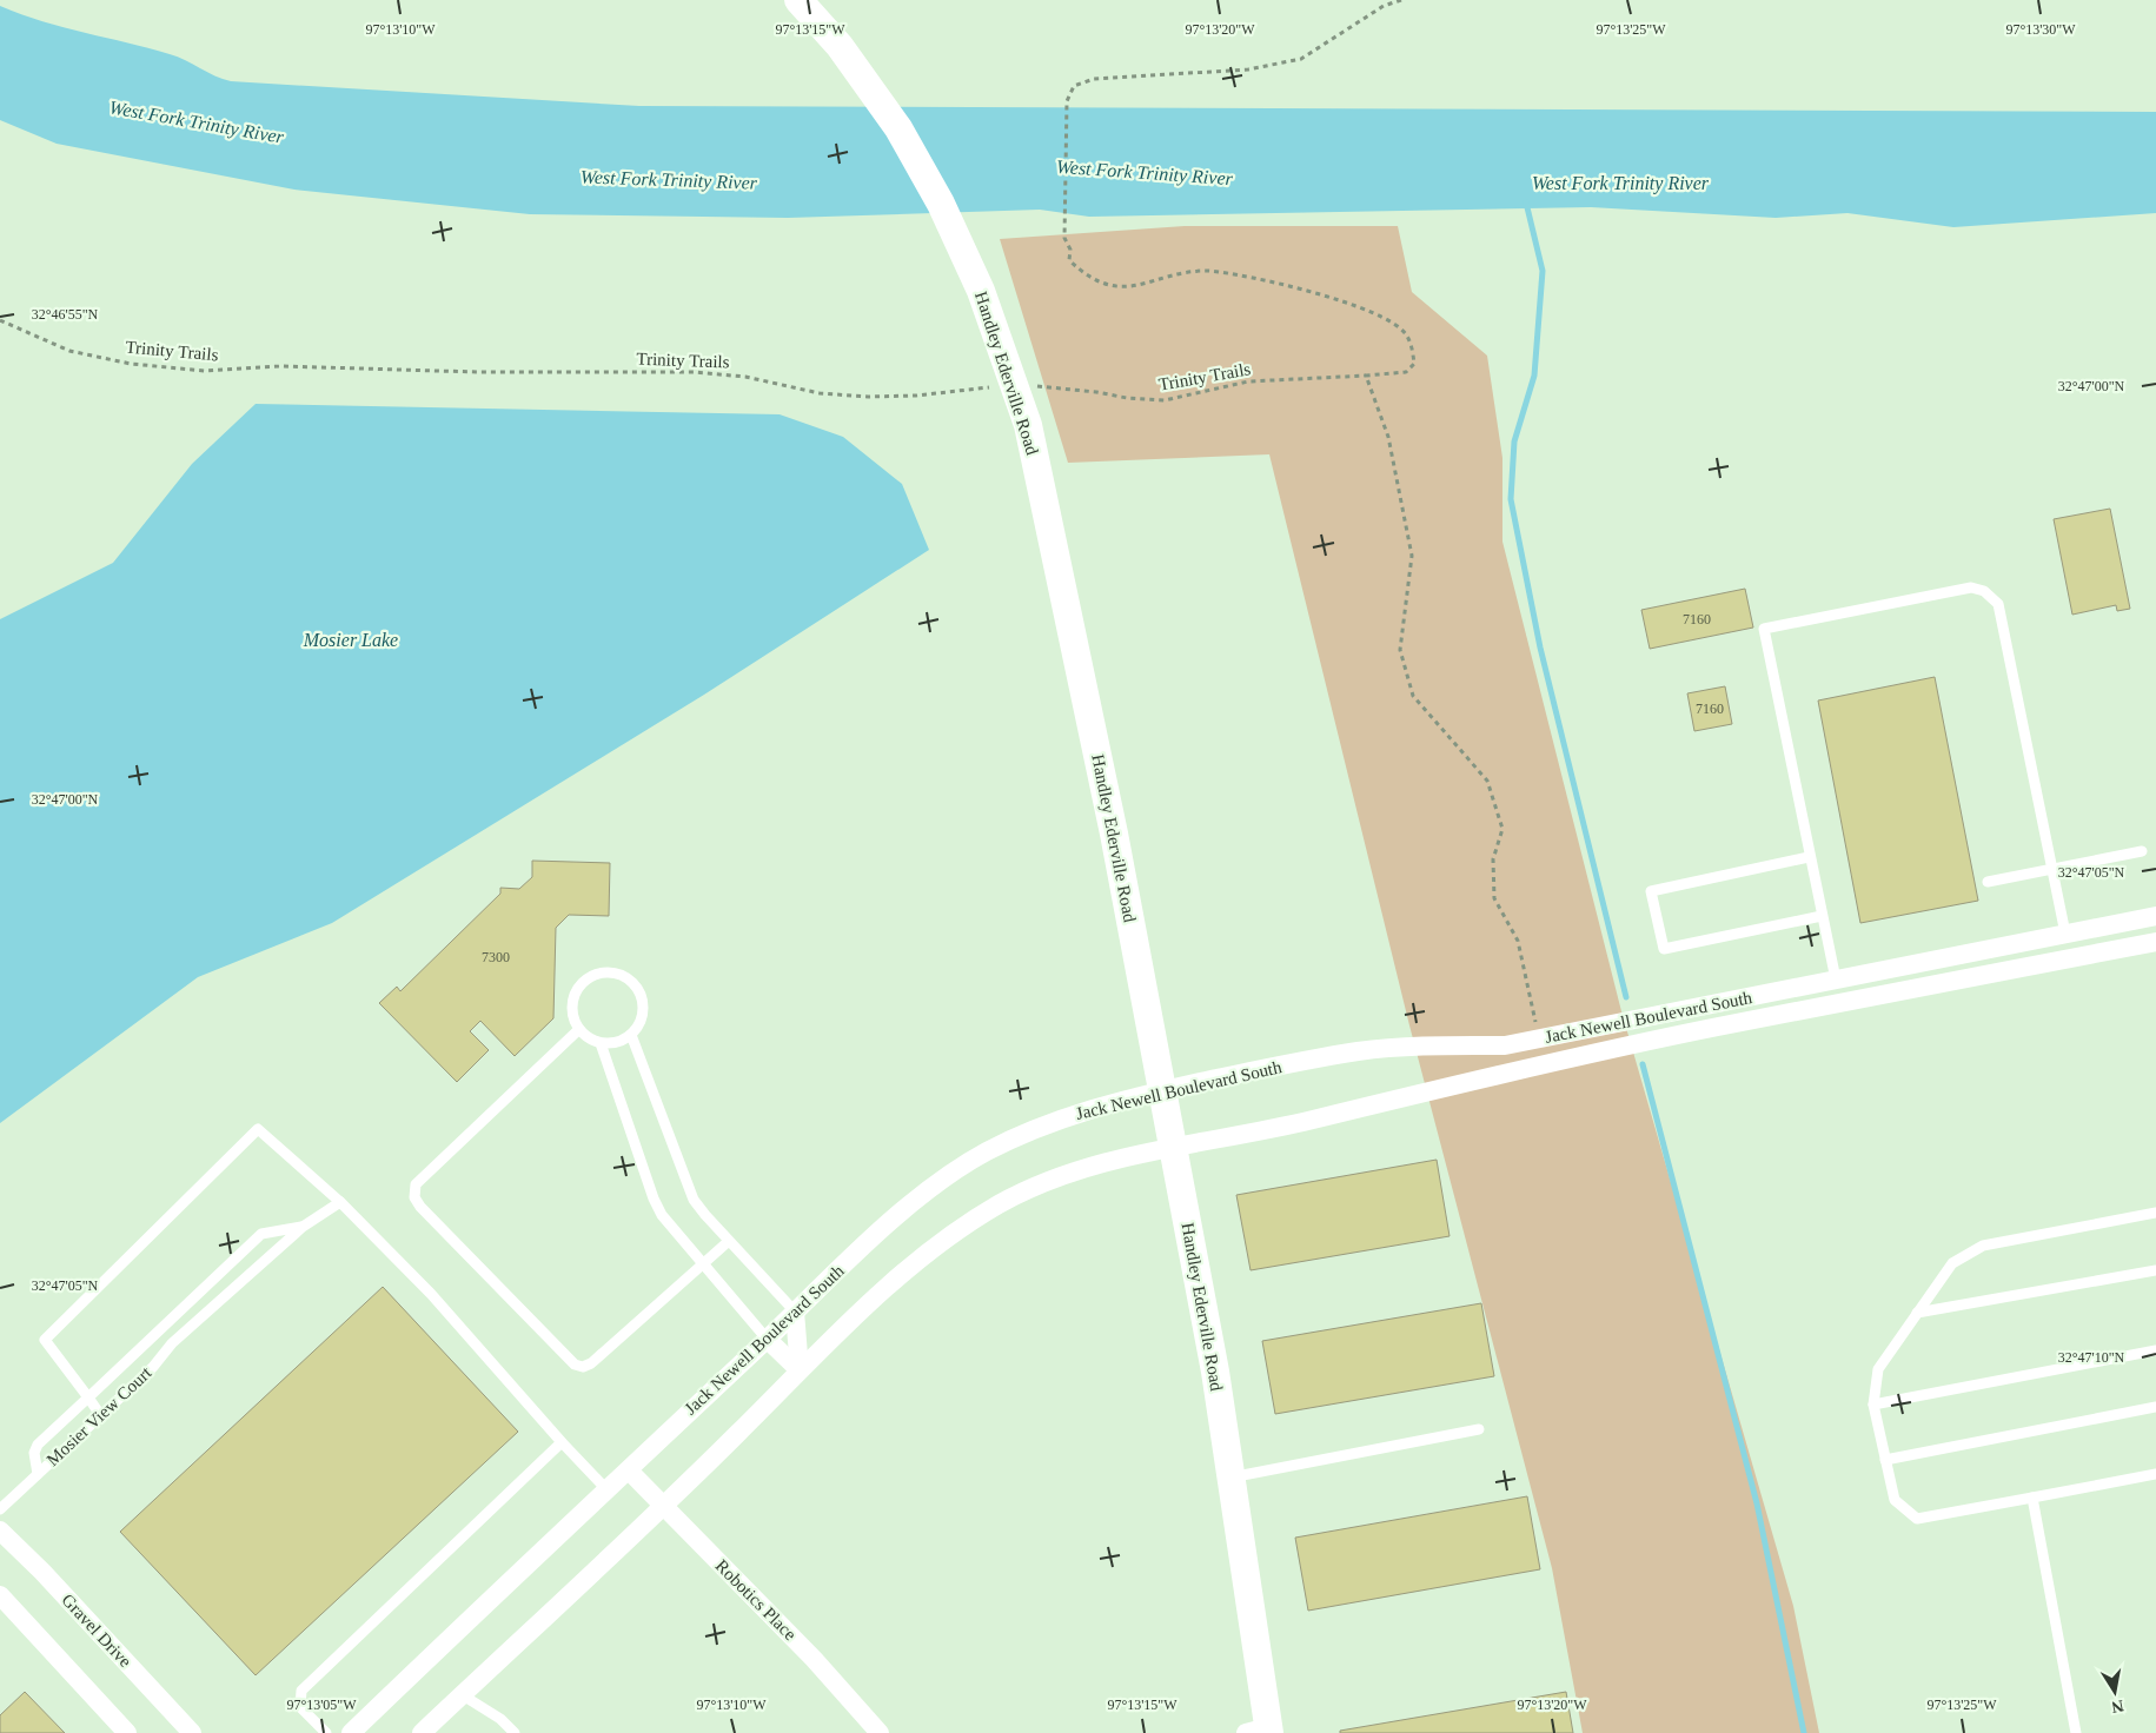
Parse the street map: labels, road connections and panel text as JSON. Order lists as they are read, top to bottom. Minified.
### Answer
{"streets":{"main road":["Handley Ederville Road"],"street":["Jack Newell Boulevard South","Robotics Place","Gravel Drive"],"lane":["Mosier View Court"],"path":["Trinity Trails"]},"crossings":[["Handley Ederville Road","Jack Newell Boulevard South"],["Jack Newell Boulevard South","Robotics Place"]],"water":["West Fork Trinity River","Mosier Lake"],"house_numbers":["7160","7160","7300"],"north":"bottom","coordinates":["97°13'10\"W","97°13'15\"W","97°13'20\"W","97°13'25\"W","97°13'30\"W","32°46'55\"N","32°47'00\"N","32°47'05\"N","32°47'10\"N","97°13'05\"W"]}
